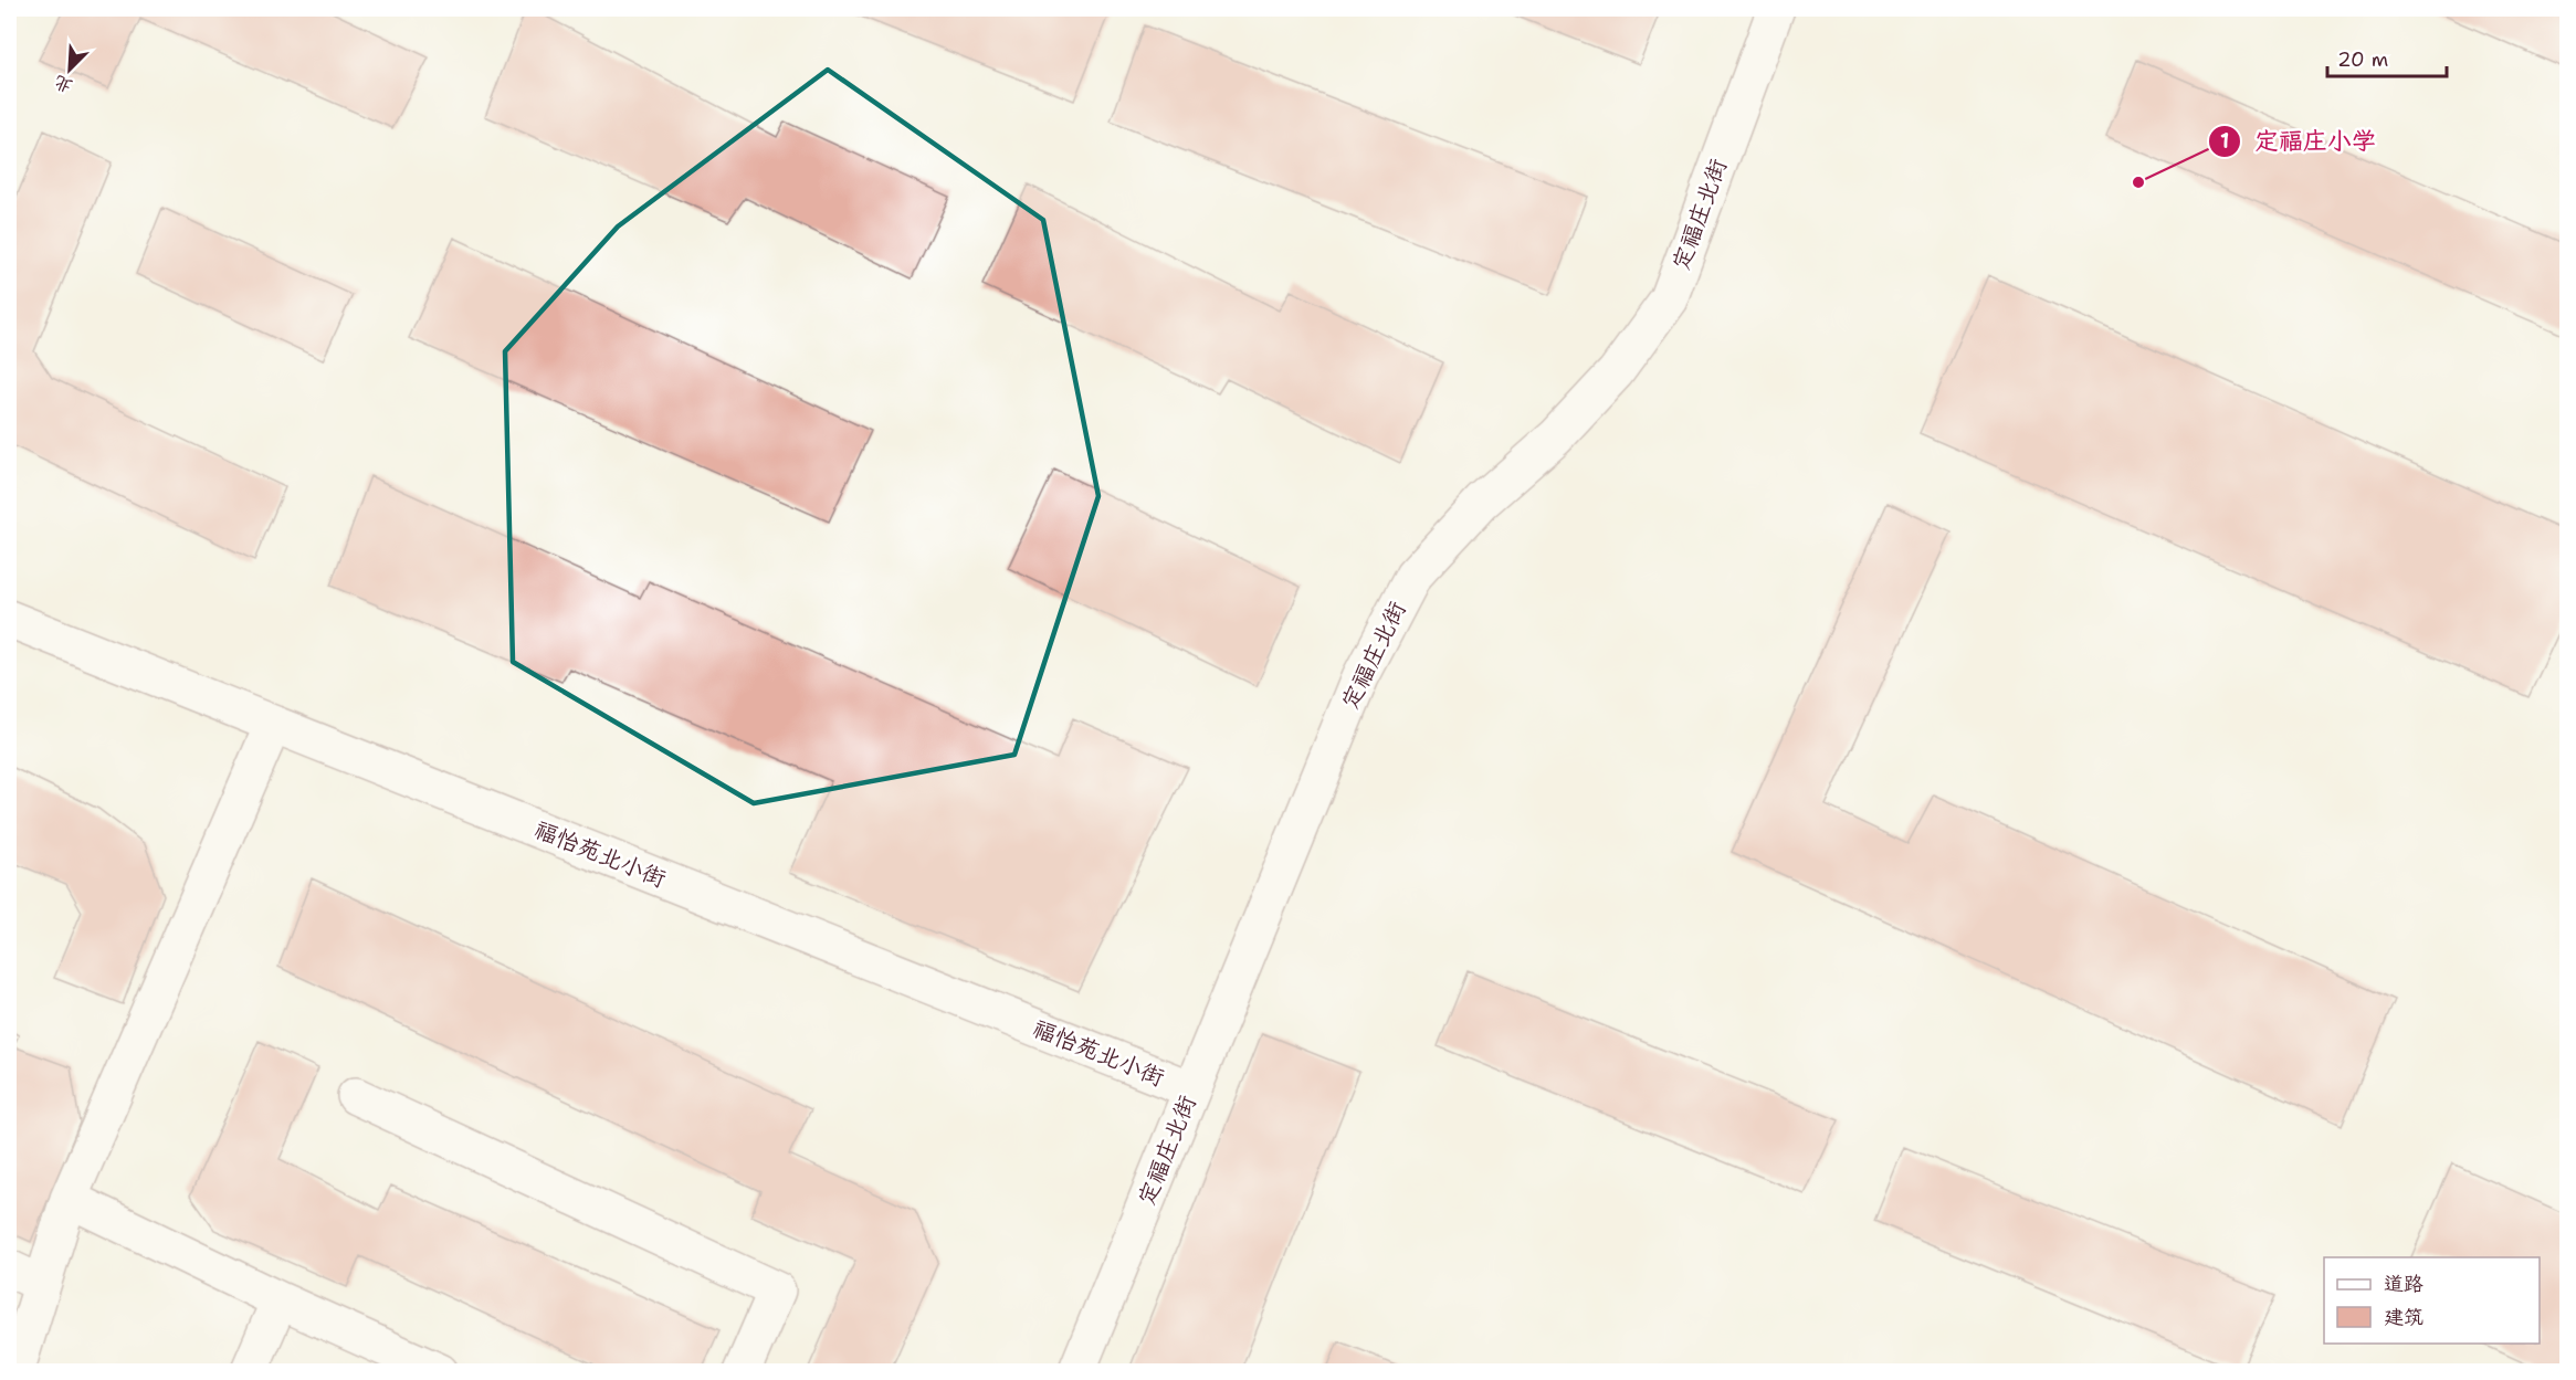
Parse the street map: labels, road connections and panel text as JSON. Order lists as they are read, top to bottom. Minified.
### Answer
{"streets":{"street":["定福庄北街","福怡苑北小街"]},"crossings":[["定福庄北街","福怡苑北小街"]],"places":["定福庄小学"],"legend":["道路","建筑"],"scale_bar":"20 m","north":"bottom left"}
